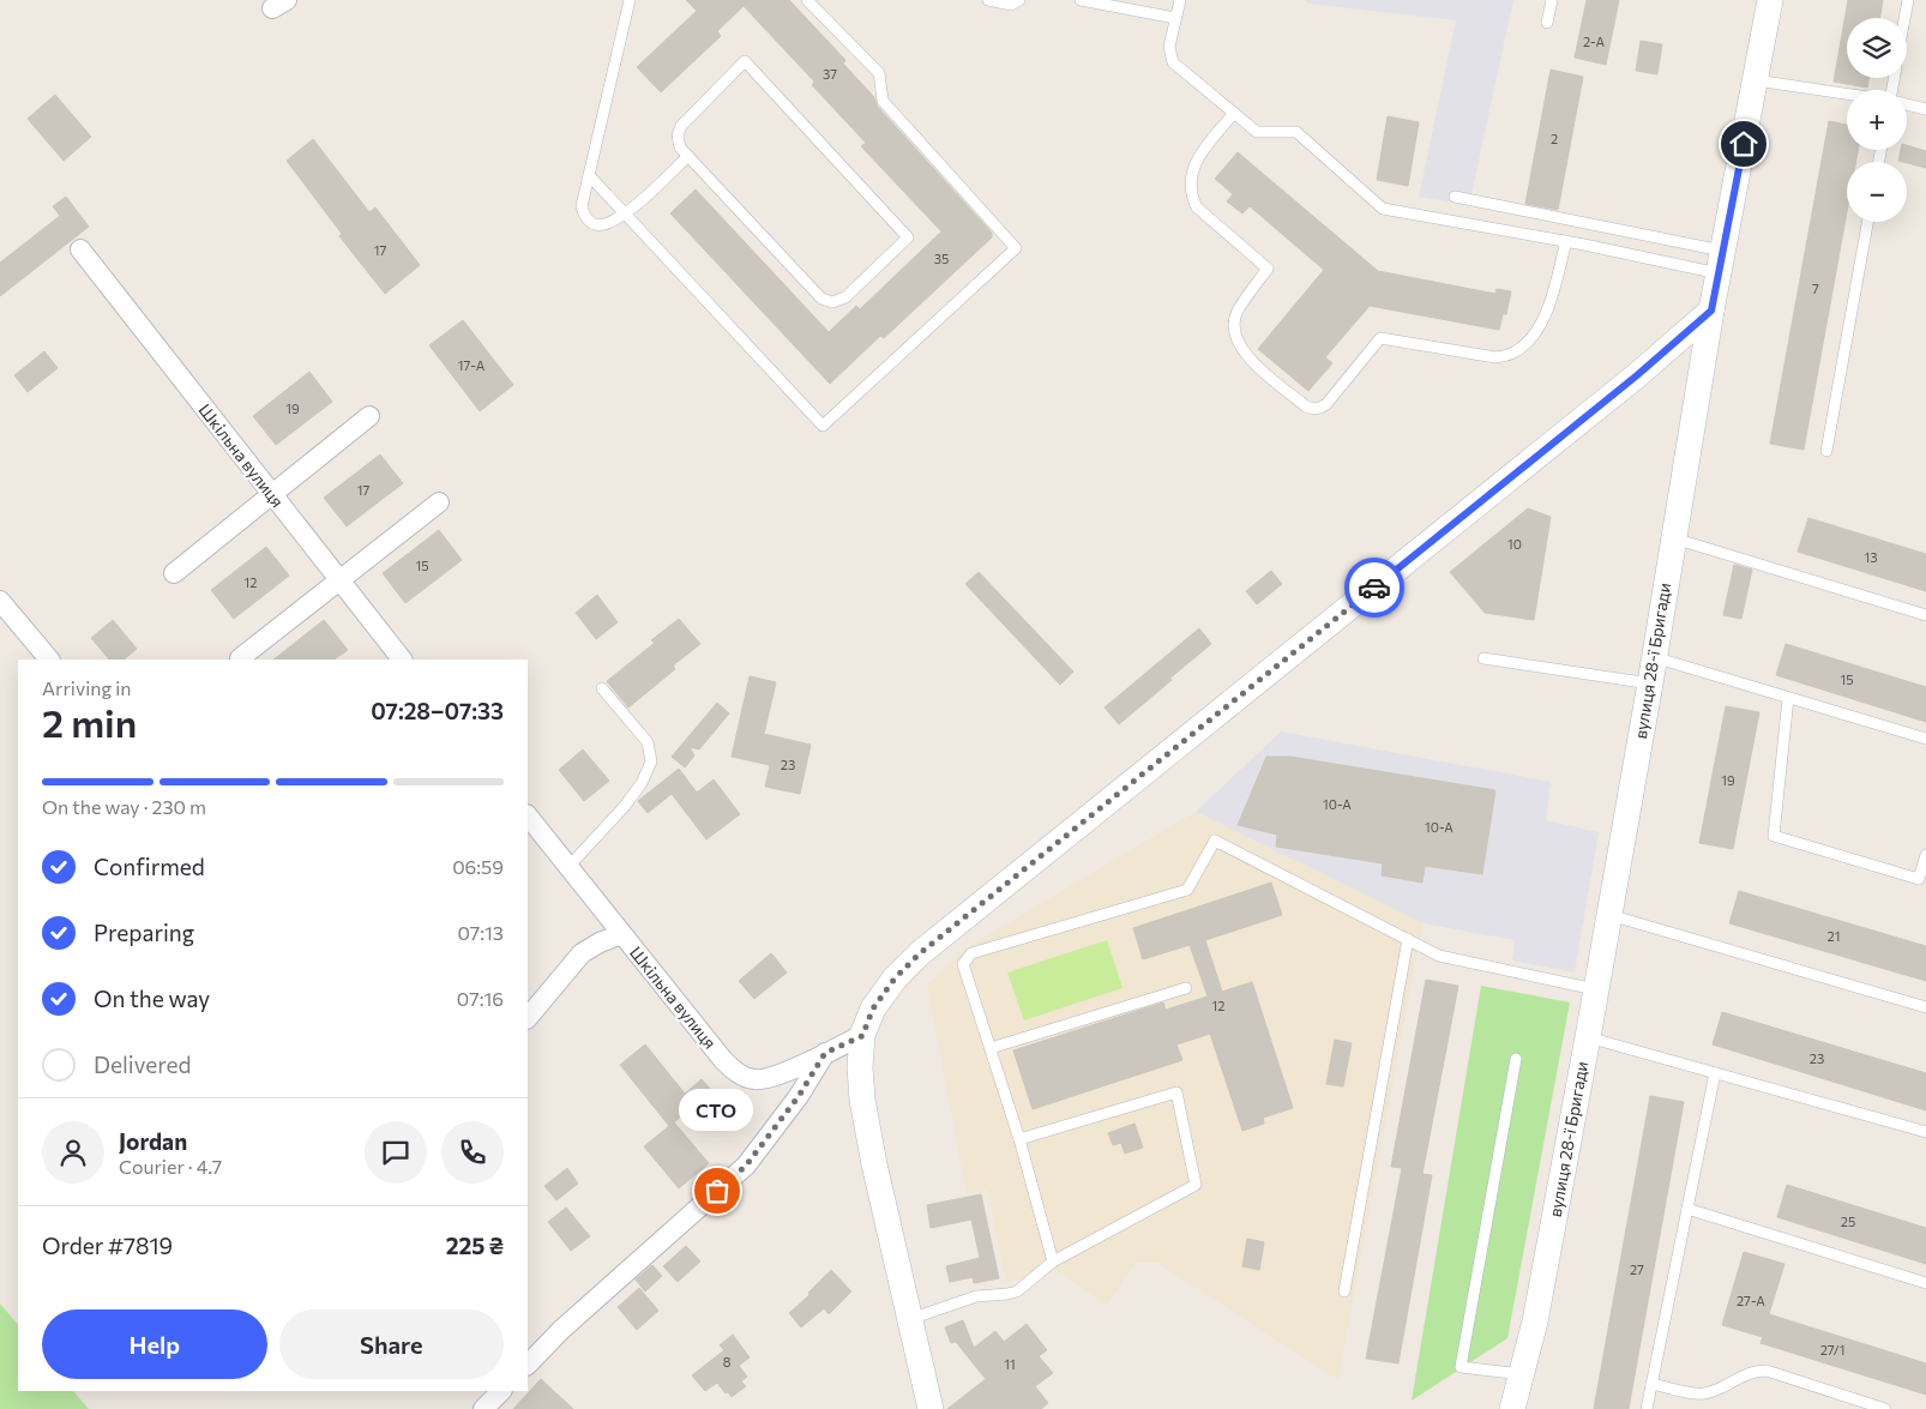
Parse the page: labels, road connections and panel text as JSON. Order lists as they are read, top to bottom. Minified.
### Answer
{"streets":{"street":["Шкільна вулиця","вулиця 28-ї Бригади"]},"places":["СТО"],"house_numbers":["2-А","37","2","17","35","7","17-А","19","17","10","13","15","12","15","23","19","10-А","10-А","21","12","23","25","27","27-А","27/1","8","11"],"page":{"map_buttons":["+","−"],"heading":["2 min","Arriving in","07:28–07:33"],"panel":["Jordan","Courier · 4.7","Order #7819","225 ₴"],"bar":"On the way · 230 m","list":[["Confirmed","06:59"],["Preparing","07:13"],["On the way","07:16"],"Delivered"],"bubble":"СТО","buttons":["Help","Share"]}}
